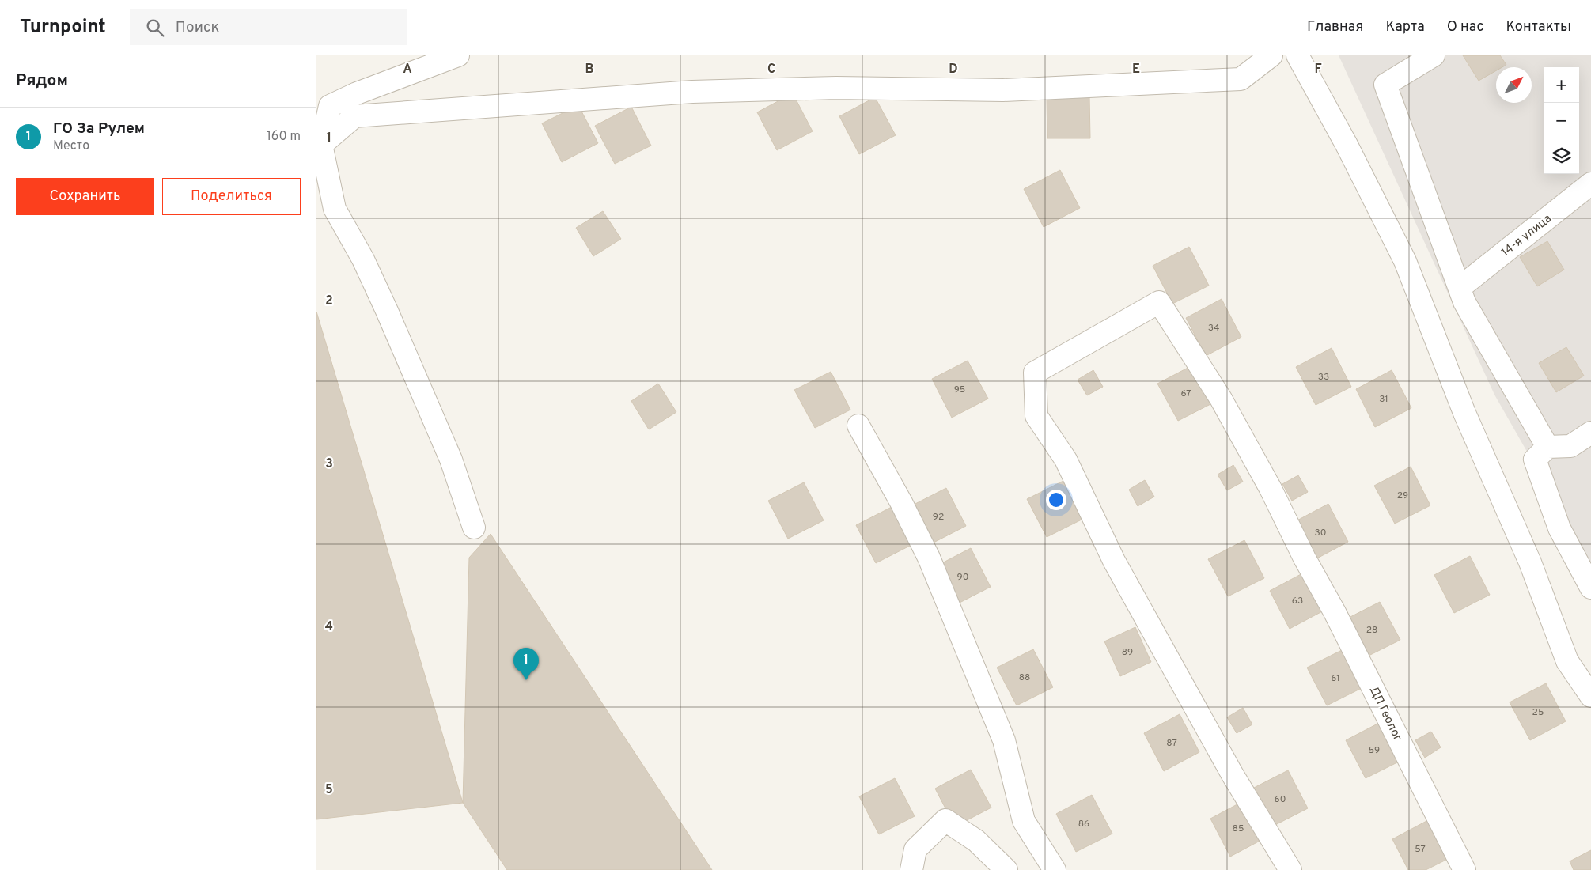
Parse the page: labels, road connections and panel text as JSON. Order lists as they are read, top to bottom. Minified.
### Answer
{"streets":{"street":["14-я улица","ДП Геолог"]},"house_numbers":["34","33","95","67","31","29","92","30","90","63","28","89","88","61","25","87","59","60","86","85","57"],"north":"top right","page":{"header":"Turnpoint","search":"Поиск","nav":["Главная","Карта","О нас","Контакты"],"heading":"Рядом","map_buttons":["+","−"],"list":[{"mark":"1","name":"ГО За Рулем","note":"Место","value":"160 m"}],"buttons":["Сохранить","Поделиться"],"pins":"1"},"grid":{"columns":["A","B","C","D","E","F"],"rows":["1","2","3","4","5"]}}
